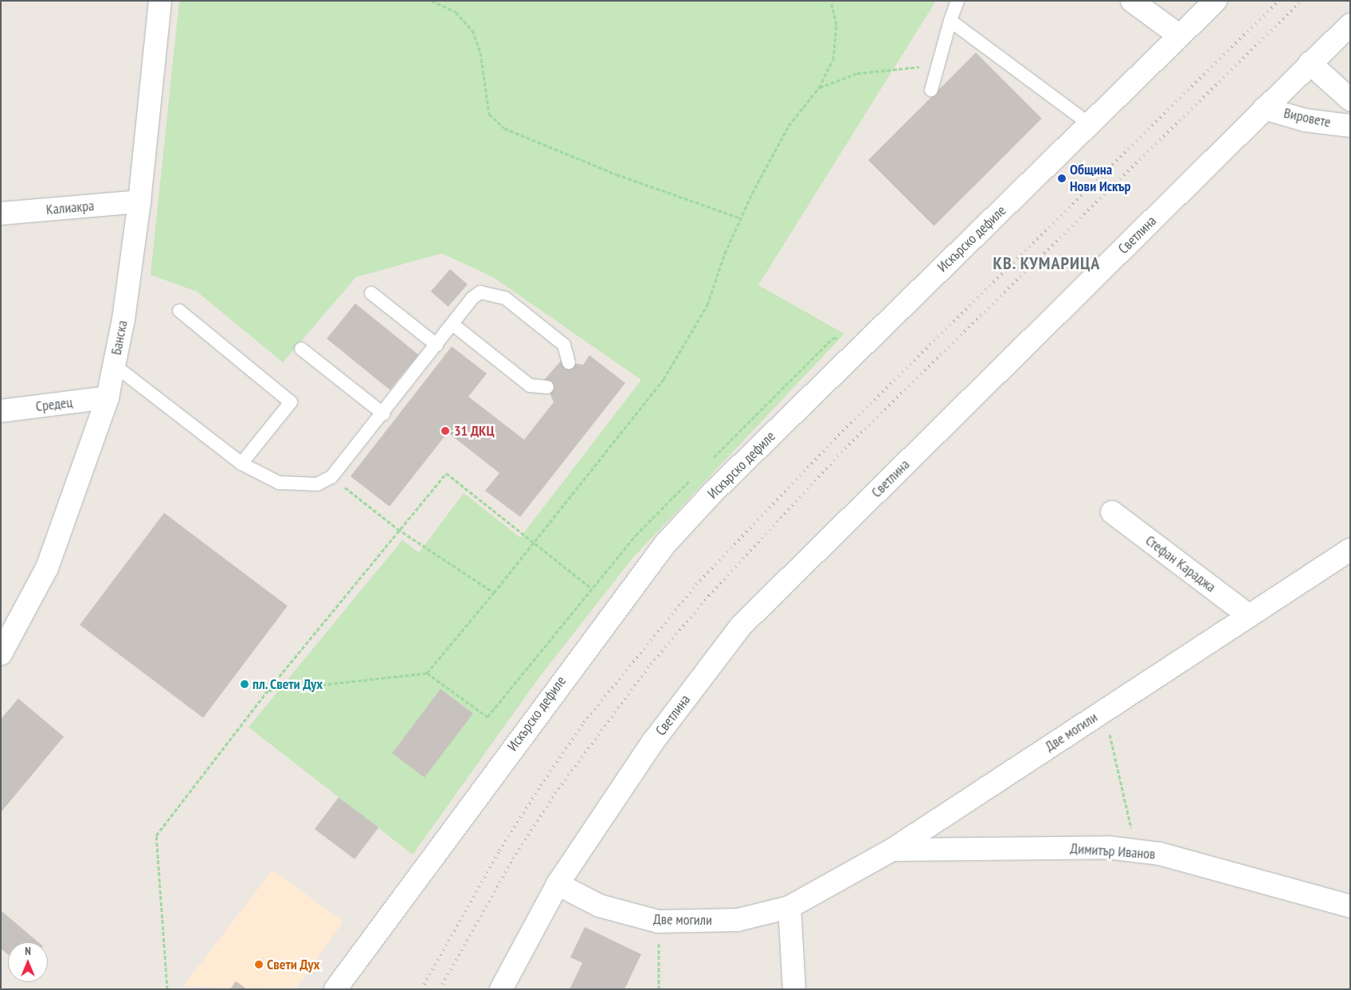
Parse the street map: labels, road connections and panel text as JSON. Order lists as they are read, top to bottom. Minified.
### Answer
{"streets":{"street":["Вировете","Калиакра","Светлина","Искърско дефиле","Банска","Средец","Стефан Караджа","Две могили","Димитър Иванов"]},"crossings":[["Вировете","Светлина"],["Калиакра","Банска"],["Светлина","Две могили"],["Банска","Средец"],["Стефан Караджа","Две могили"],["Две могили","Димитър Иванов"]],"districts":["КВ. КУМАРИЦА"],"places":["Община Нови Искър","31 ДКЦ","пл. Свети Дух","Свети Дух"],"north":"top"}
